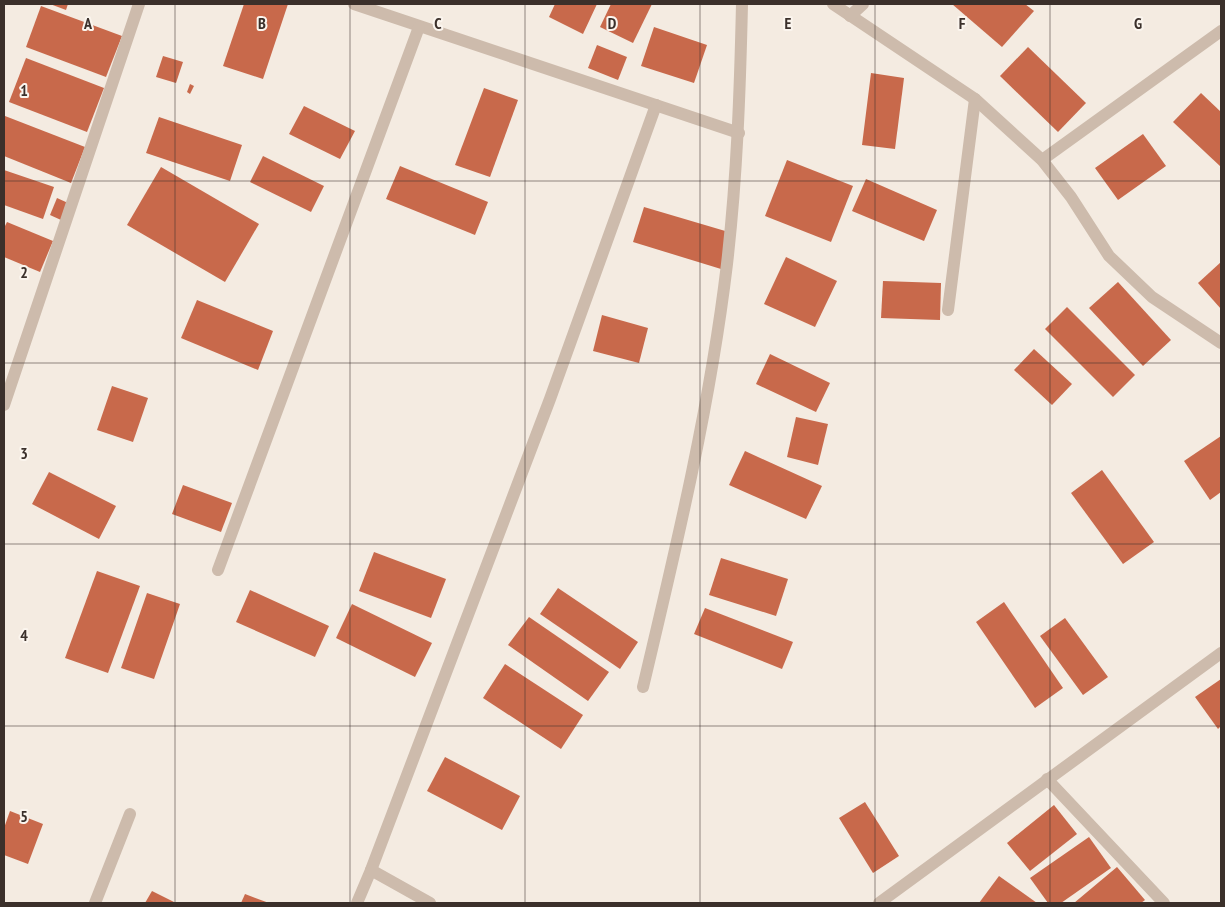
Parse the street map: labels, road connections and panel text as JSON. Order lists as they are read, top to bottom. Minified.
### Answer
{"grid":{"columns":["A","B","C","D","E","F","G"],"rows":["1","2","3","4","5"]}}
